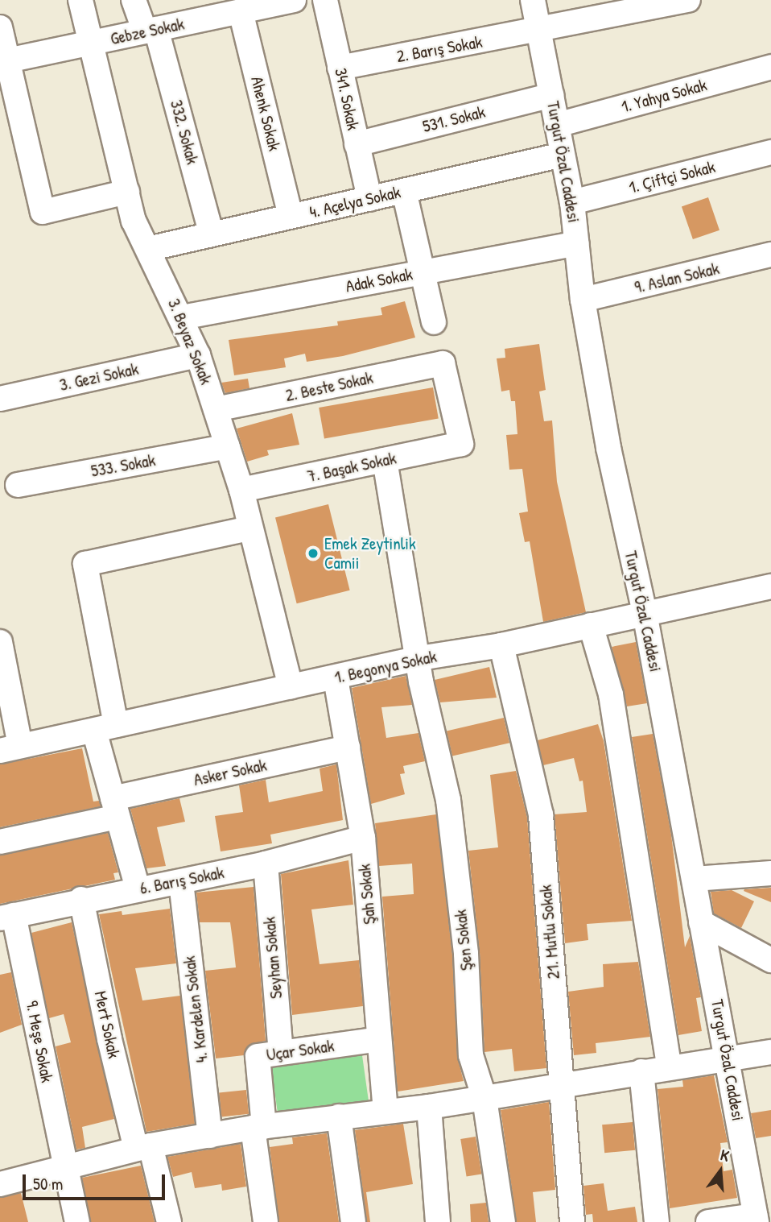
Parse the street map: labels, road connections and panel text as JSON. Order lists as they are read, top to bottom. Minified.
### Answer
{"streets":{"street":["Gebze Sokak","2. Barış Sokak","1. Yahya Sokak","341. Sokak","Ahenk Sokak","531. Sokak","332. Sokak","Turgut Özal Caddesi","1. Çiftçi Sokak","4. Açelya Sokak","9. Aslan Sokak","Adak Sokak","3. Beyaz Sokak","3. Gezi Sokak","2. Beste Sokak","533. Sokak","7. Başak Sokak","1. Begonya Sokak","Asker Sokak","6. Barış Sokak","Şah Sokak","21. Mutlu Sokak","Şen Sokak","Seyhan Sokak","4. Kardelen Sokak","Mert Sokak","9. Meşe Sokak","Uçar Sokak"]},"crossings":[["Gebze Sokak","Ahenk Sokak"],["Gebze Sokak","332. Sokak"],["Gebze Sokak","3. Beyaz Sokak"],["2. Barış Sokak","341. Sokak"],["2. Barış Sokak","Turgut Özal Caddesi"],["1. Yahya Sokak","Turgut Özal Caddesi"],["341. Sokak","531. Sokak"],["341. Sokak","4. Açelya Sokak"],["Ahenk Sokak","4. Açelya Sokak"],["531. Sokak","Turgut Özal Caddesi"],["332. Sokak","4. Açelya Sokak"],["Turgut Özal Caddesi","1. Çiftçi Sokak"],["Turgut Özal Caddesi","4. Açelya Sokak"],["Turgut Özal Caddesi","9. Aslan Sokak"],["Turgut Özal Caddesi","Adak Sokak"],["Turgut Özal Caddesi","1. Begonya Sokak"],["4. Açelya Sokak","3. Beyaz Sokak"],["Adak Sokak","3. Beyaz Sokak"],["3. Beyaz Sokak","3. Gezi Sokak"],["3. Beyaz Sokak","2. Beste Sokak"],["3. Beyaz Sokak","533. Sokak"],["3. Beyaz Sokak","7. Başak Sokak"],["3. Beyaz Sokak","1. Begonya Sokak"],["2. Beste Sokak","7. Başak Sokak"],["7. Başak Sokak","Şen Sokak"],["1. Begonya Sokak","Şah Sokak"],["1. Begonya Sokak","21. Mutlu Sokak"],["1. Begonya Sokak","Şen Sokak"],["Asker Sokak","Şah Sokak"],["6. Barış Sokak","Şah Sokak"],["6. Barış Sokak","Seyhan Sokak"],["6. Barış Sokak","4. Kardelen Sokak"],["6. Barış Sokak","Mert Sokak"],["6. Barış Sokak","9. Meşe Sokak"],["Şah Sokak","Uçar Sokak"],["Seyhan Sokak","Uçar Sokak"]],"places":["Emek Zeytinlik Camii"],"scale_bar":"50 m","north":"top"}
